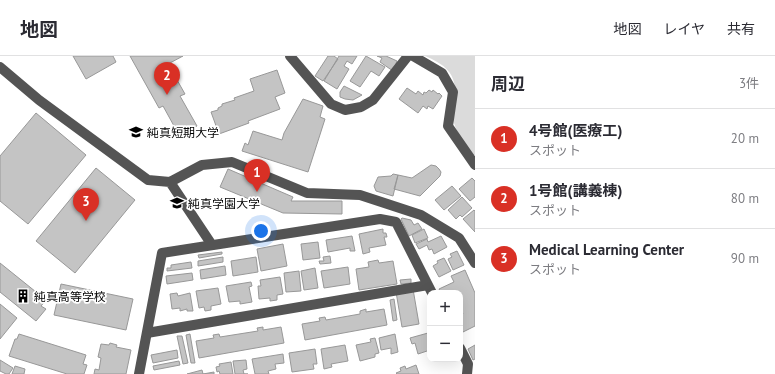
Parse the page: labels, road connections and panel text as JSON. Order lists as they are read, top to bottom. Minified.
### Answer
{"places":{"school or university":["純真短期大学","純真学園大学"],"building":["純真高等学校"]},"page":{"header":"地図","nav":["地図","レイヤ","共有"],"heading":["周辺","3件"],"pins":["2","1","3"],"list":[{"mark":"1","name":"4号館(医療工)","note":"スポット","value":"20 m"},{"mark":"2","name":"1号館(講義棟)","note":"スポット","value":"80 m"},{"mark":"3","name":"Medical Learning Center","note":"スポット","value":"90 m"}],"map_buttons":["+","−"]}}
